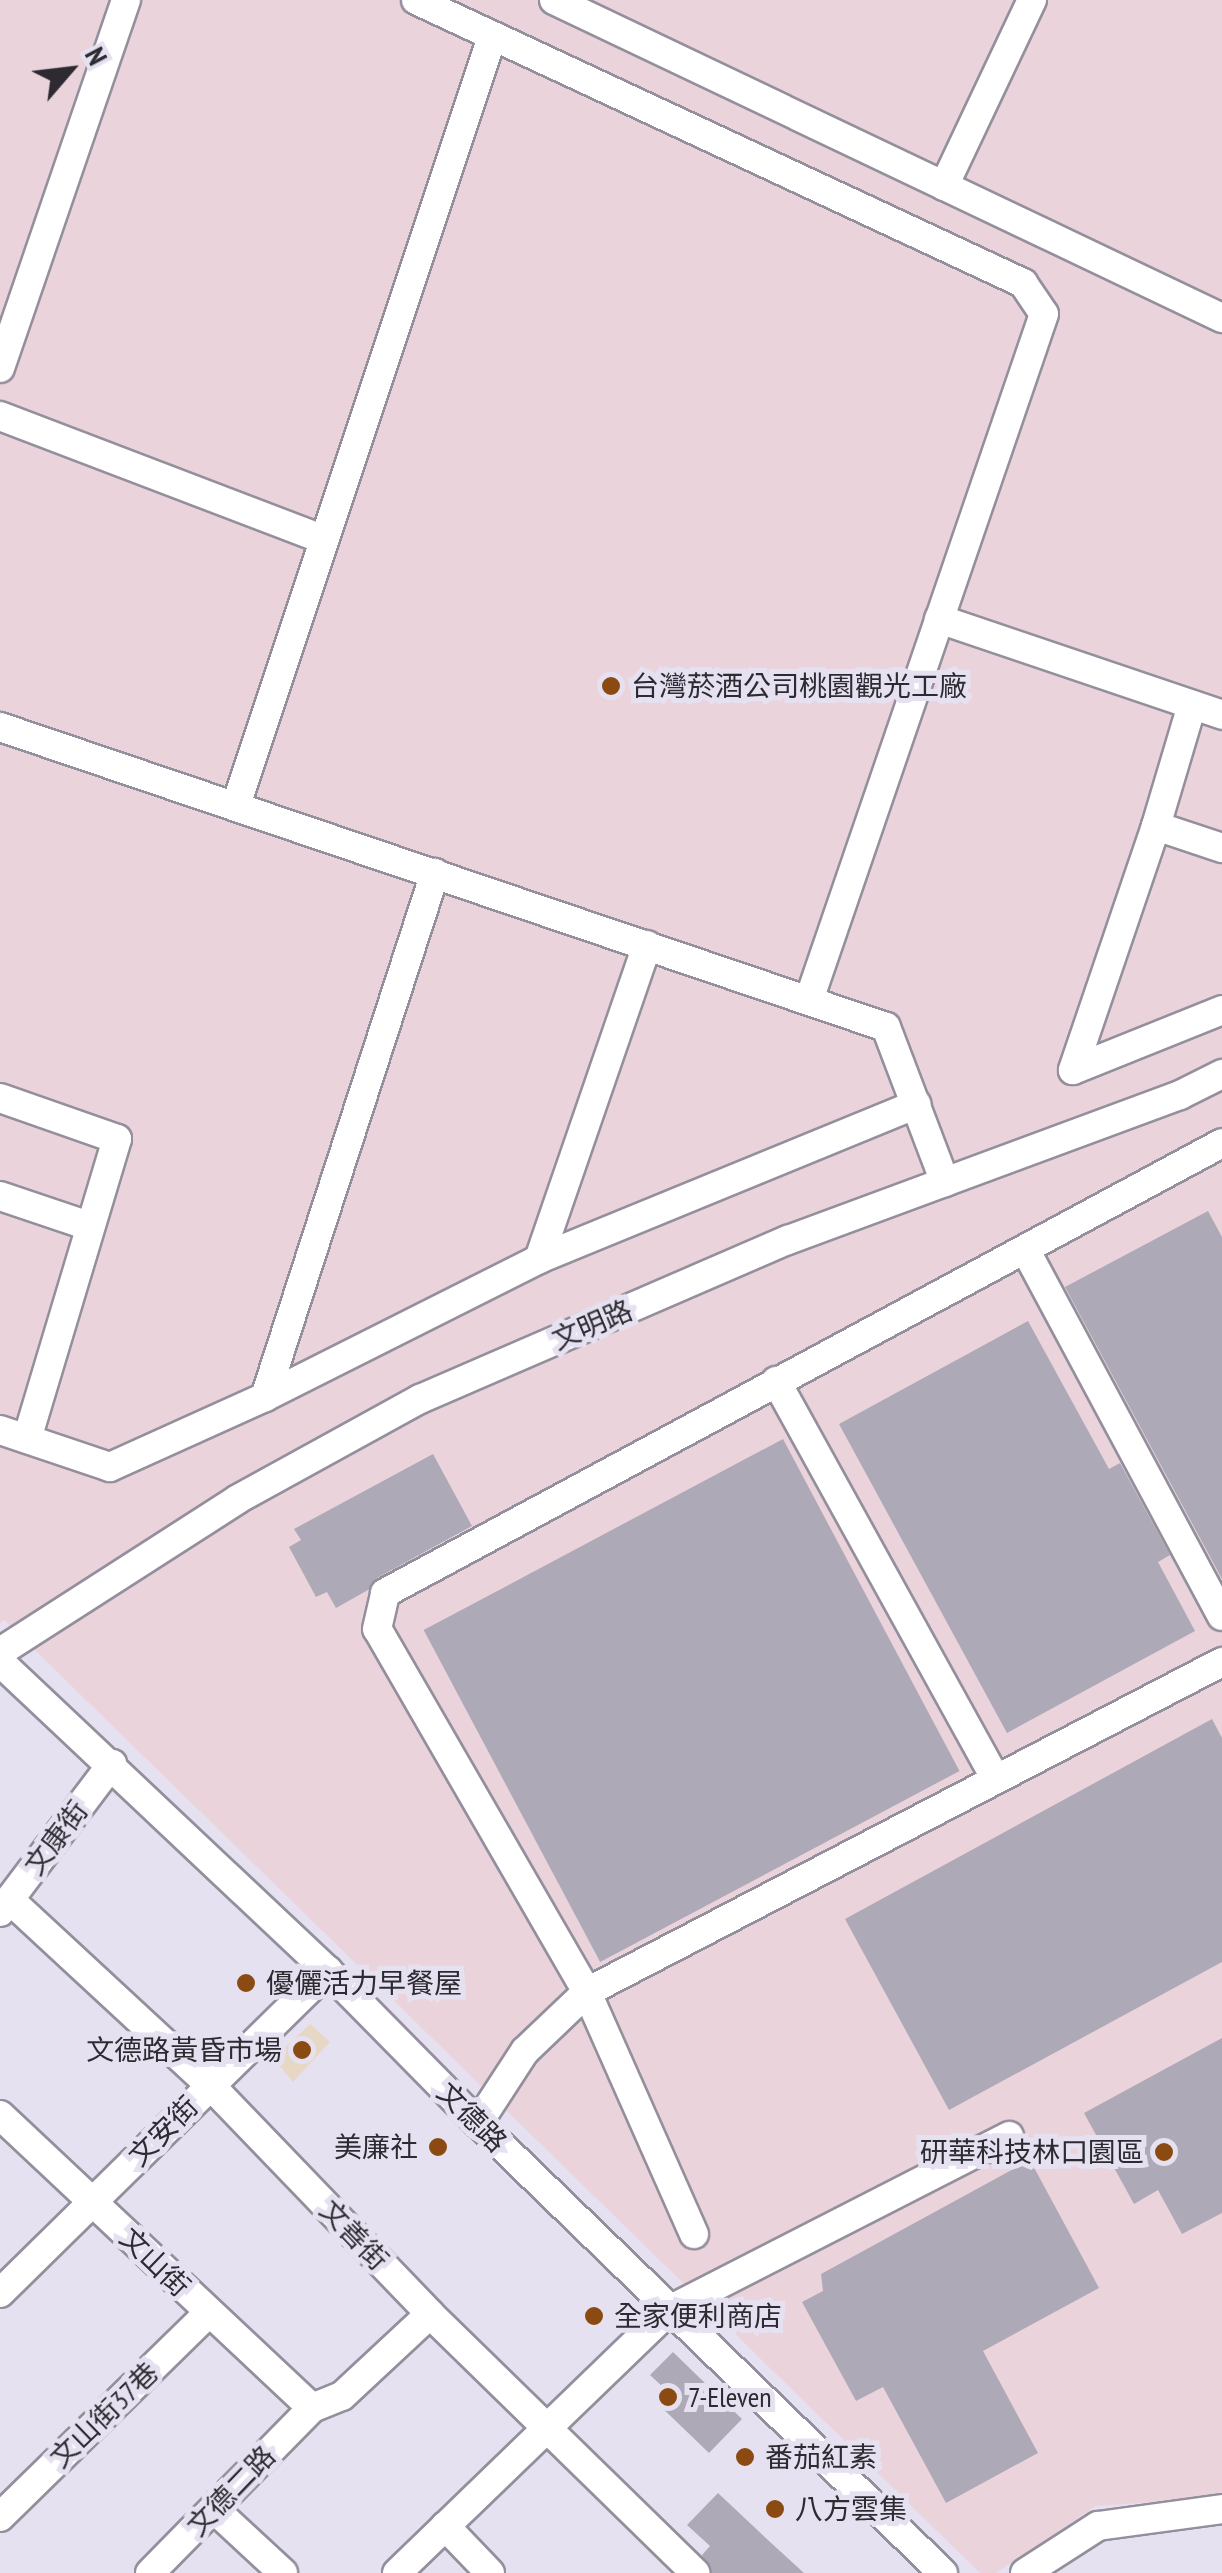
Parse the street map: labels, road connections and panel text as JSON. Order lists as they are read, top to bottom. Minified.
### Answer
{"streets":{"street":["文明路","文康街","文德路","文安街","文善街","文山街","文山街37巷","文德二路"]},"crossings":[["文康街","文德路"],["文康街","文善街"],["文德路","文安街"],["文安街","文善街"],["文安街","文山街"],["文善街","文德二路"],["文山街","文山街37巷"],["文山街","文德二路"]],"places":["台灣菸酒公司桃園觀光工廠","優儷活力早餐屋","文德路黃昏市場","美廉社","研華科技林口園區","全家便利商店","7-Eleven","番茄紅素","八方雲集"],"north":"top right"}
